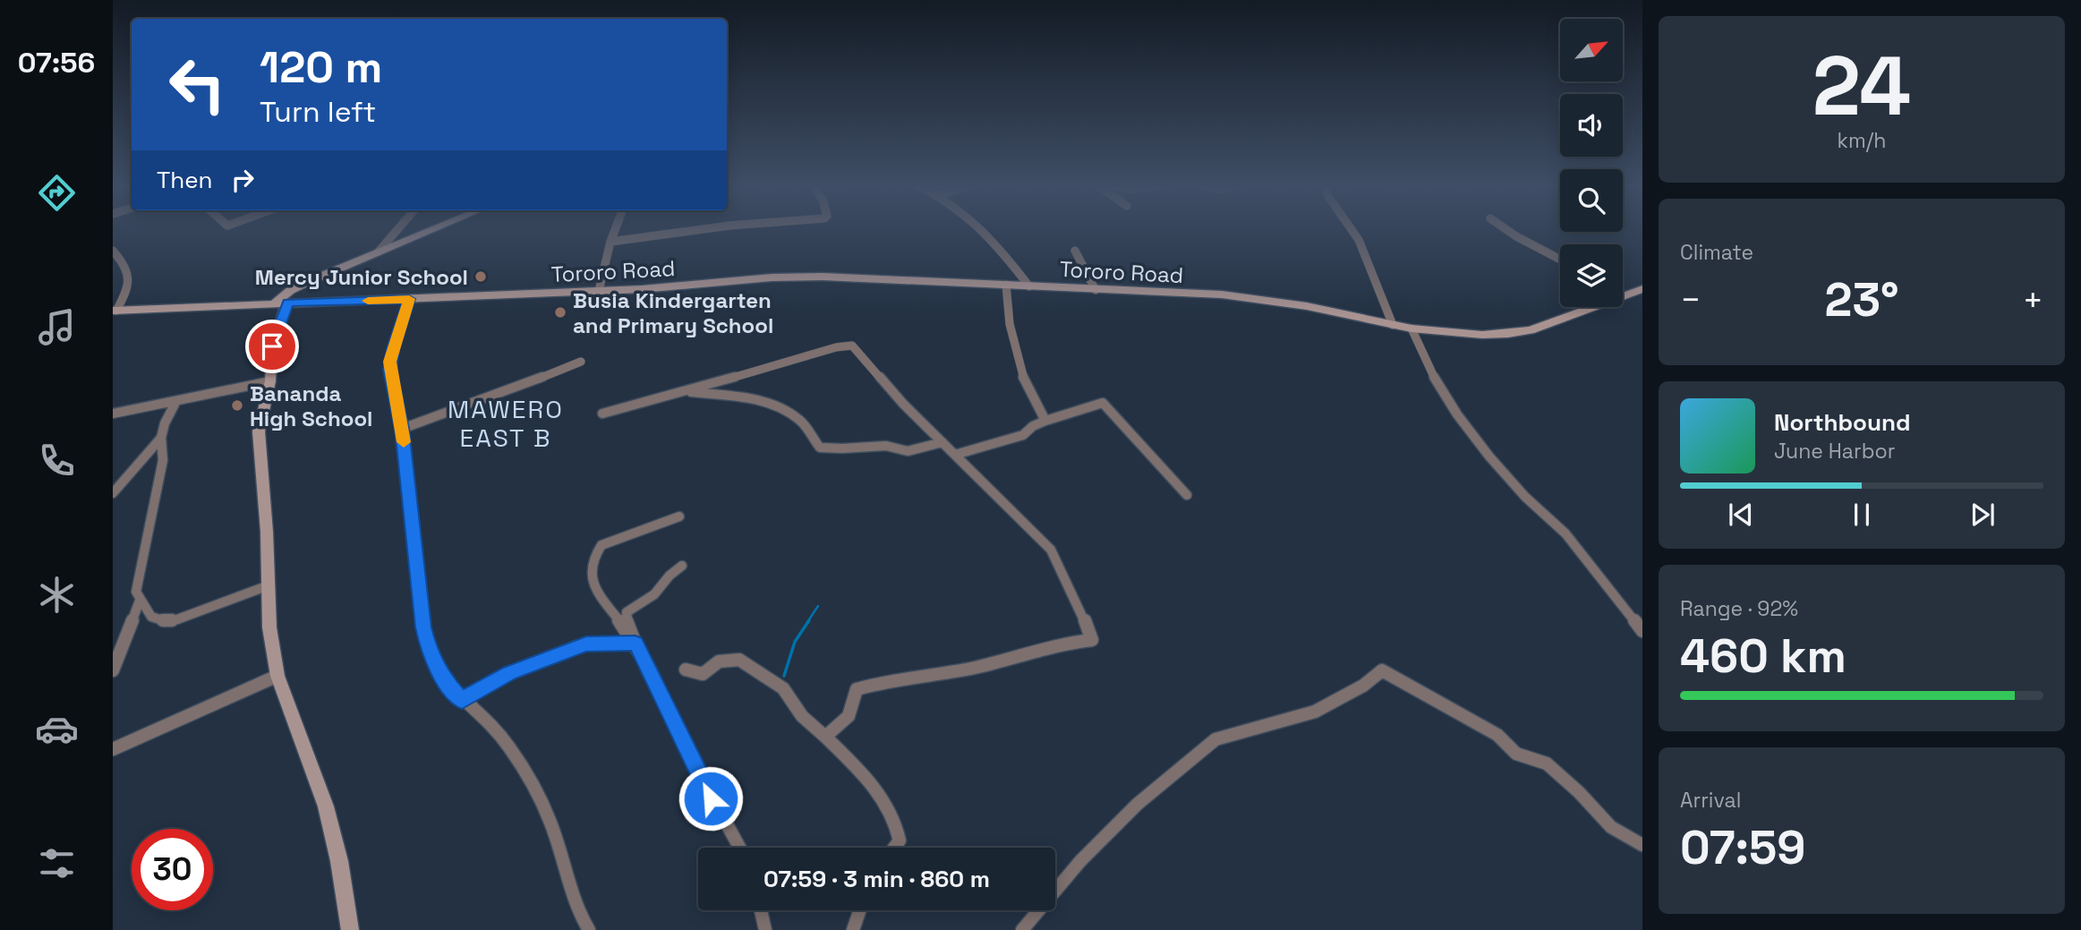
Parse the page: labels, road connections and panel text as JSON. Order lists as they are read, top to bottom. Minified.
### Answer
{"streets":{"main road":["Tororo Road"]},"districts":["MAWERO EAST B"],"places":["Mercy Junior School","Busia Kindergarten and Primary School","Bananda High School"],"north":"top right","page":{"tabs":"07:56","tile":[["24","km/h"],"Climate",["Range · 92%","460 km"],["Arrival","07:59"]],"turn":["120 m","Turn left"],"then":"Then","heat":["−","23°","+"],"song":["Northbound","June Harbor"],"limit":"30","trip":"07:59 · 3 min · 860 m"}}
